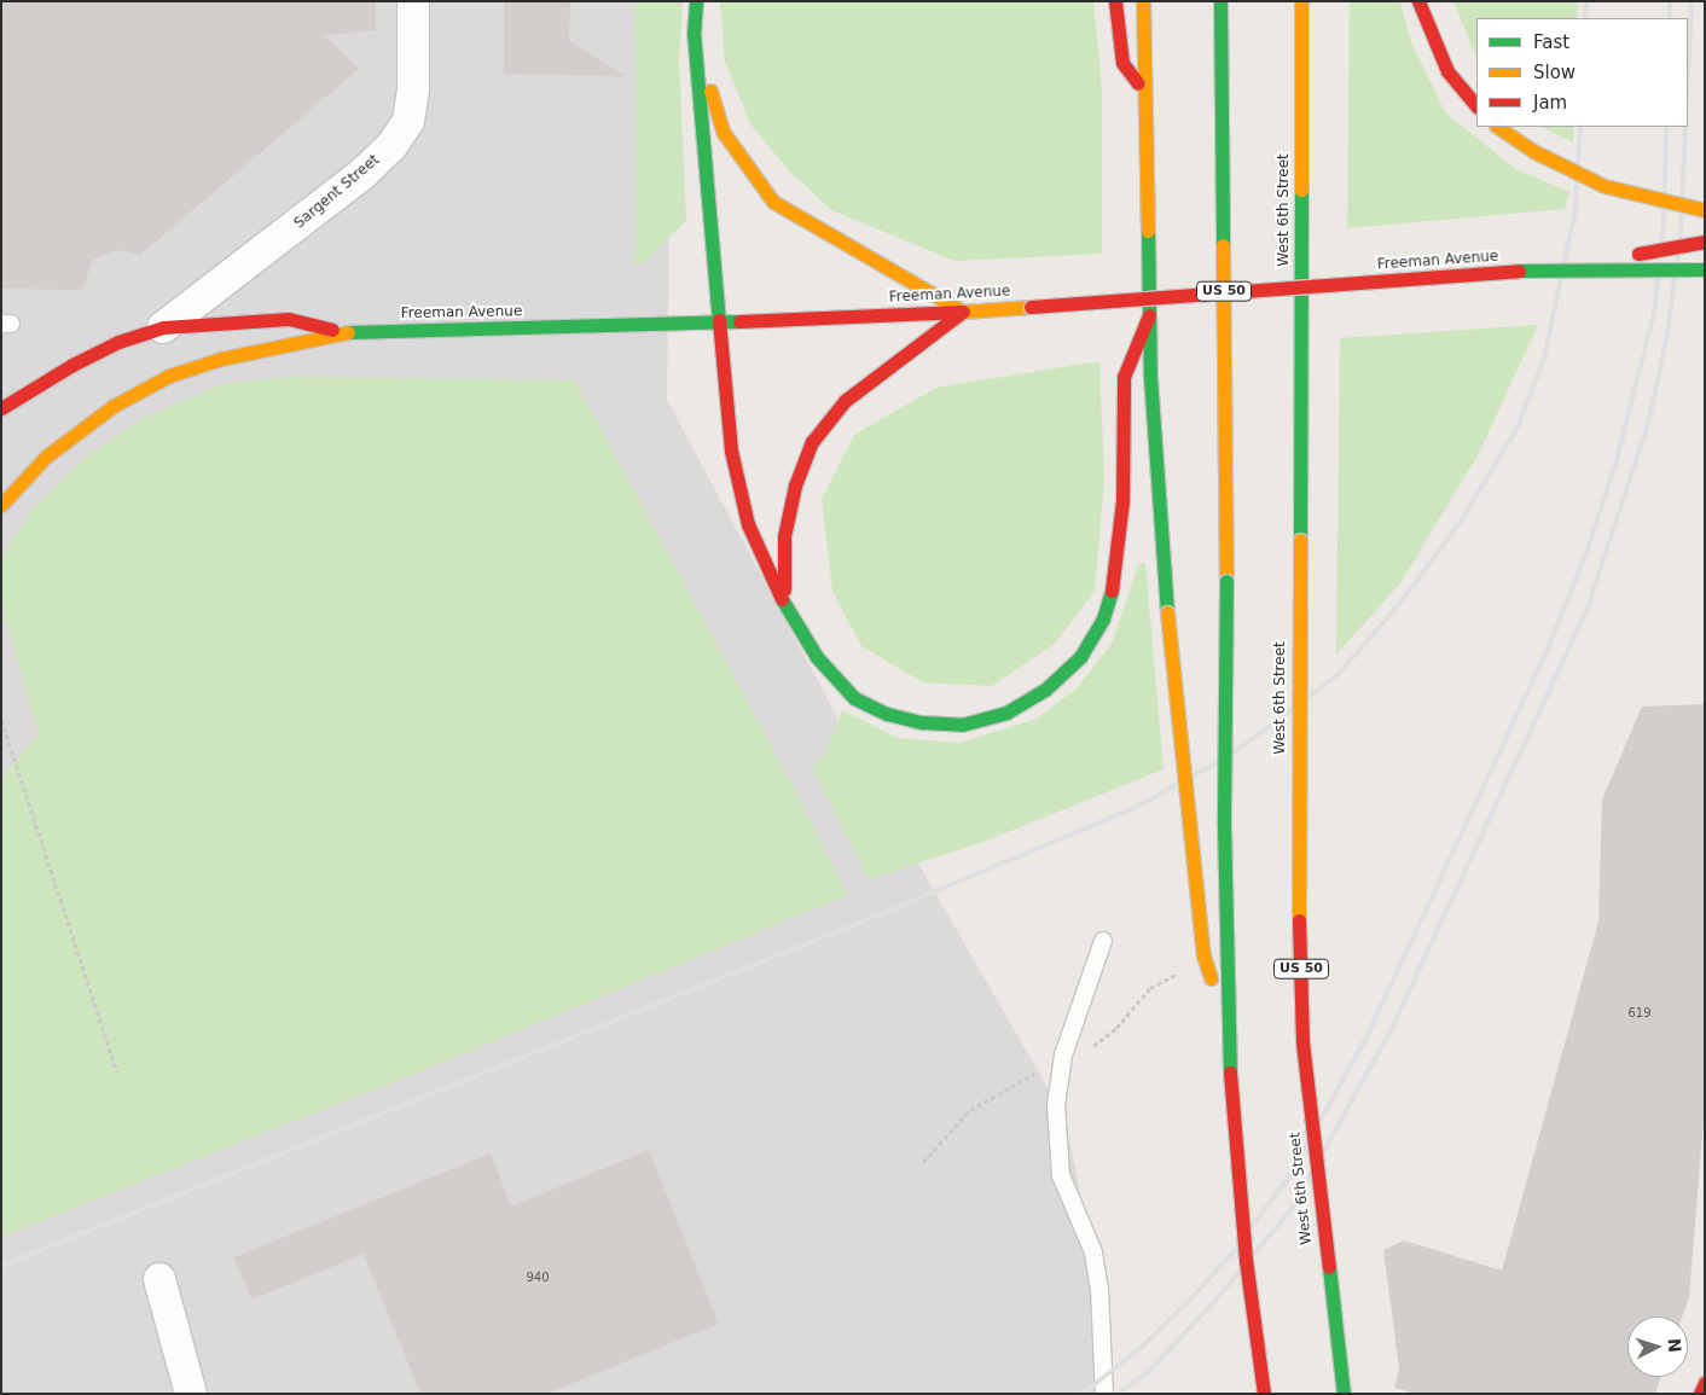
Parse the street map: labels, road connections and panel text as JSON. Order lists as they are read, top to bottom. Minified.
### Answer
{"streets":{"main road":["West 6th Street","Freeman Avenue","US 50"],"street":["Sargent Street"]},"crossings":[["Sargent Street","Freeman Avenue"]],"house_numbers":["619","940"],"legend":["Fast","Slow","Jam"],"north":"right"}
